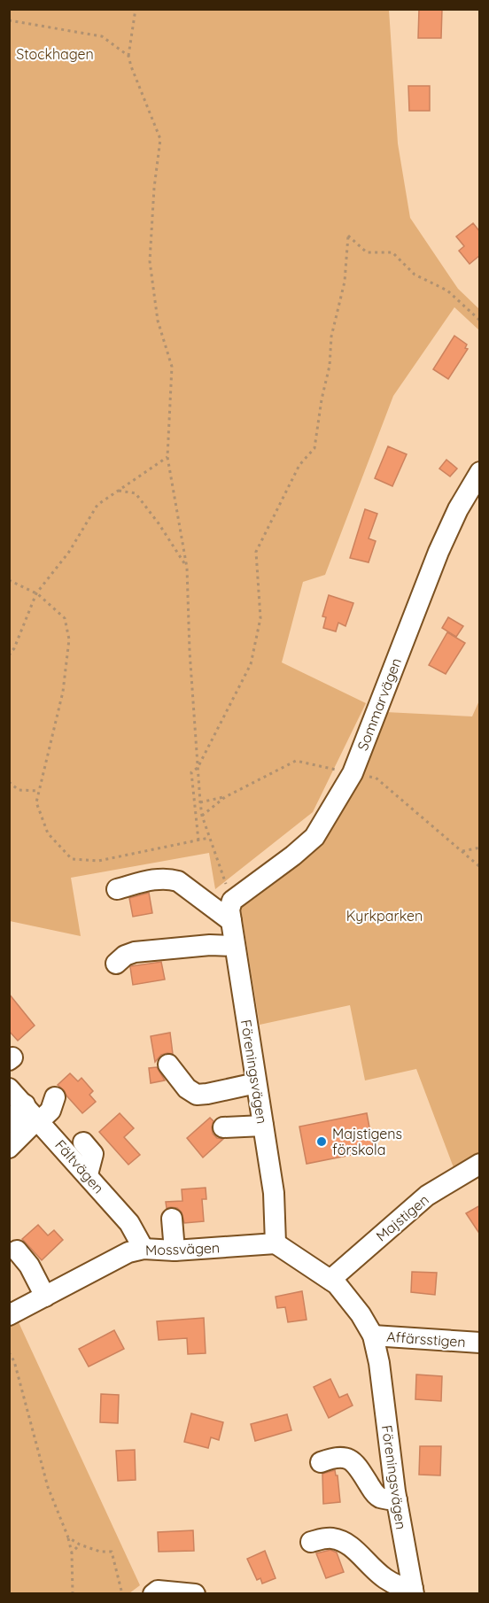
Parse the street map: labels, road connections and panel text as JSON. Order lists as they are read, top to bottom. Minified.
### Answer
{"streets":{"street":["Sommarvägen","Föreningsvägen","Fältvägen","Majstigen","Mossvägen","Affärsstigen"]},"crossings":[["Sommarvägen","Föreningsvägen"],["Föreningsvägen","Majstigen"],["Föreningsvägen","Mossvägen"],["Föreningsvägen","Affärsstigen"],["Fältvägen","Mossvägen"]],"parks":["Stockhagen","Kyrkparken"],"places":["Majstigens förskola"]}
